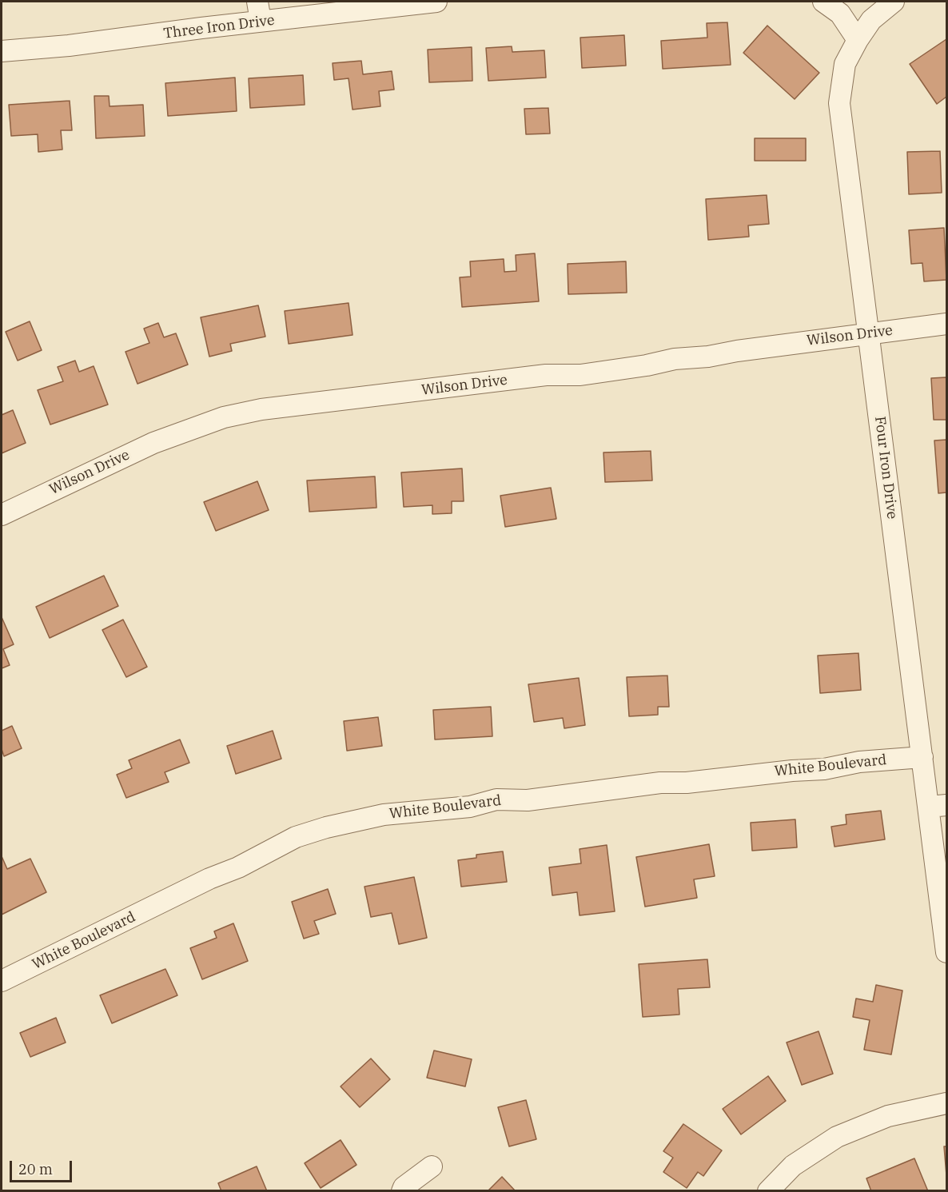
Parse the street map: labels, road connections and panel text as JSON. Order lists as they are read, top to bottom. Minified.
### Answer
{"streets":{"street":["Three Iron Drive","Wilson Drive","Four Iron Drive","White Boulevard"]},"crossings":[["Wilson Drive","Four Iron Drive"],["Four Iron Drive","White Boulevard"]],"scale_bar":"20 m"}
